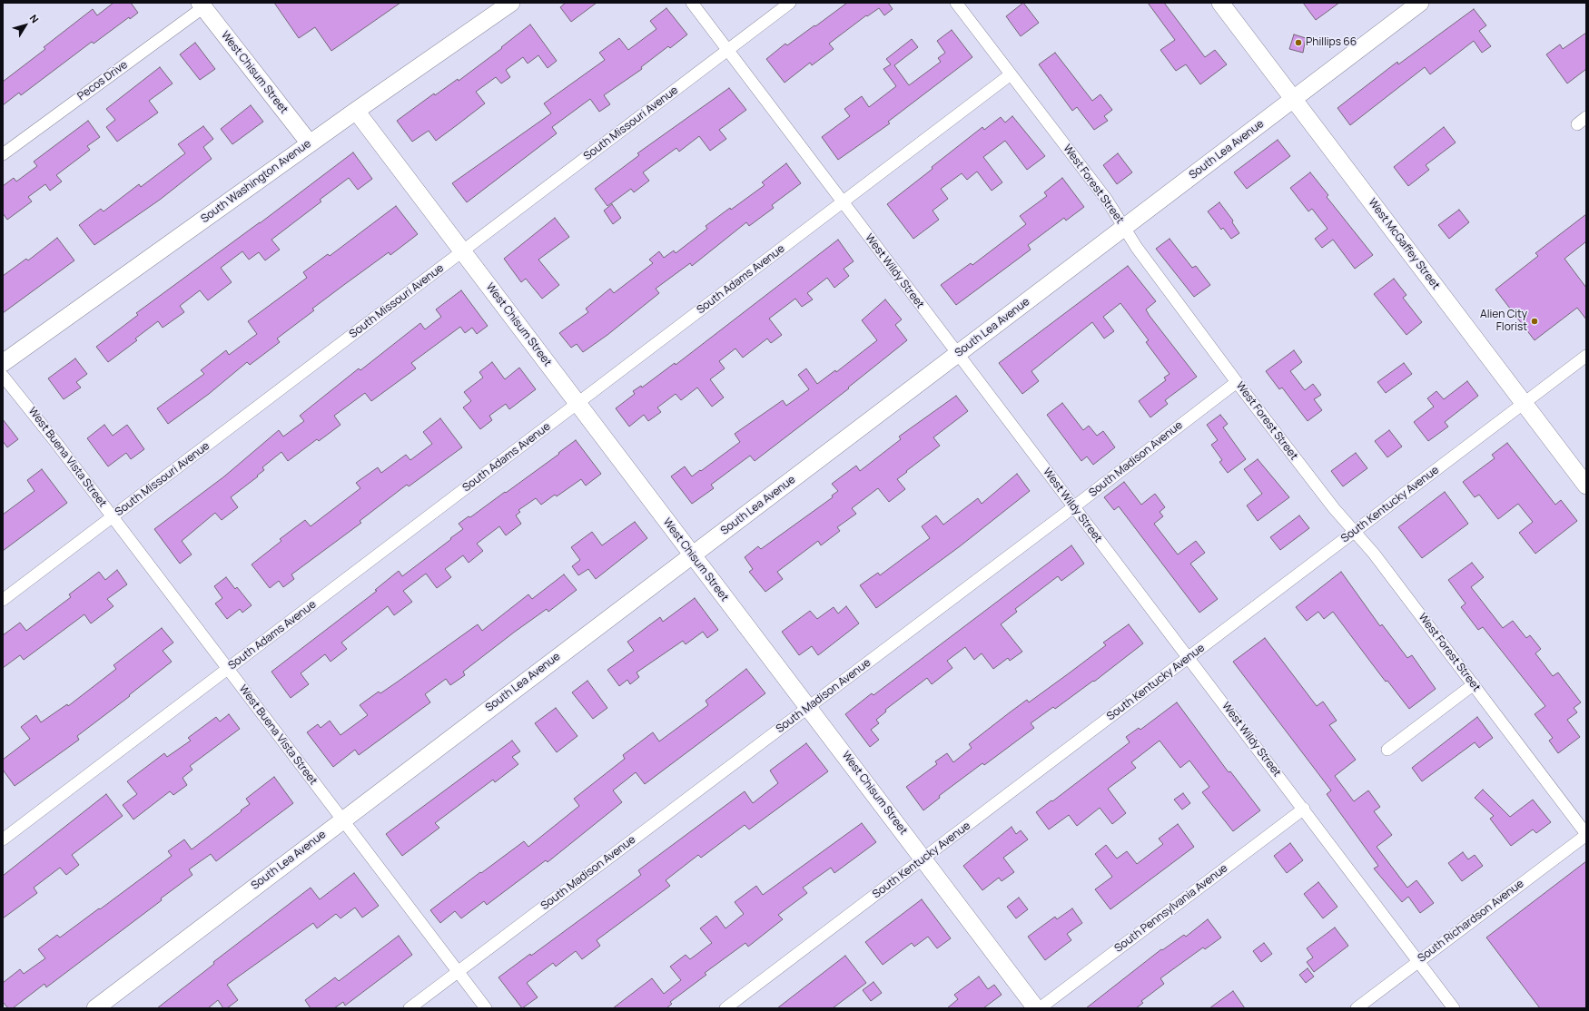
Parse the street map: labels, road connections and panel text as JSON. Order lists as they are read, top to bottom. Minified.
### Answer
{"streets":{"street":["West Chisum Street","Pecos Drive","South Missouri Avenue","South Lea Avenue","South Washington Avenue","West Forest Street","West McGaffey Street","West Wildy Street","South Adams Avenue","West Buena Vista Street","South Madison Avenue","South Kentucky Avenue","South Pennsylvania Avenue","South Richardson Avenue"]},"crossings":[["West Chisum Street","Pecos Drive"],["West Chisum Street","South Missouri Avenue"],["West Chisum Street","South Lea Avenue"],["West Chisum Street","South Washington Avenue"],["West Chisum Street","South Adams Avenue"],["West Chisum Street","South Madison Avenue"],["West Chisum Street","South Kentucky Avenue"],["South Missouri Avenue","West Wildy Street"],["South Missouri Avenue","West Buena Vista Street"],["South Lea Avenue","West Forest Street"],["South Lea Avenue","West McGaffey Street"],["South Lea Avenue","West Wildy Street"],["South Lea Avenue","West Buena Vista Street"],["West Forest Street","South Adams Avenue"],["West Forest Street","South Madison Avenue"],["West Forest Street","South Kentucky Avenue"],["West Forest Street","South Richardson Avenue"],["West McGaffey Street","South Kentucky Avenue"],["West Wildy Street","South Adams Avenue"],["West Wildy Street","South Madison Avenue"],["West Wildy Street","South Kentucky Avenue"],["West Wildy Street","South Pennsylvania Avenue"],["West Wildy Street","South Richardson Avenue"],["South Adams Avenue","West Buena Vista Street"],["West Buena Vista Street","South Madison Avenue"]],"places":["Phillips 66","Alien City Florist"],"north":"top right"}
